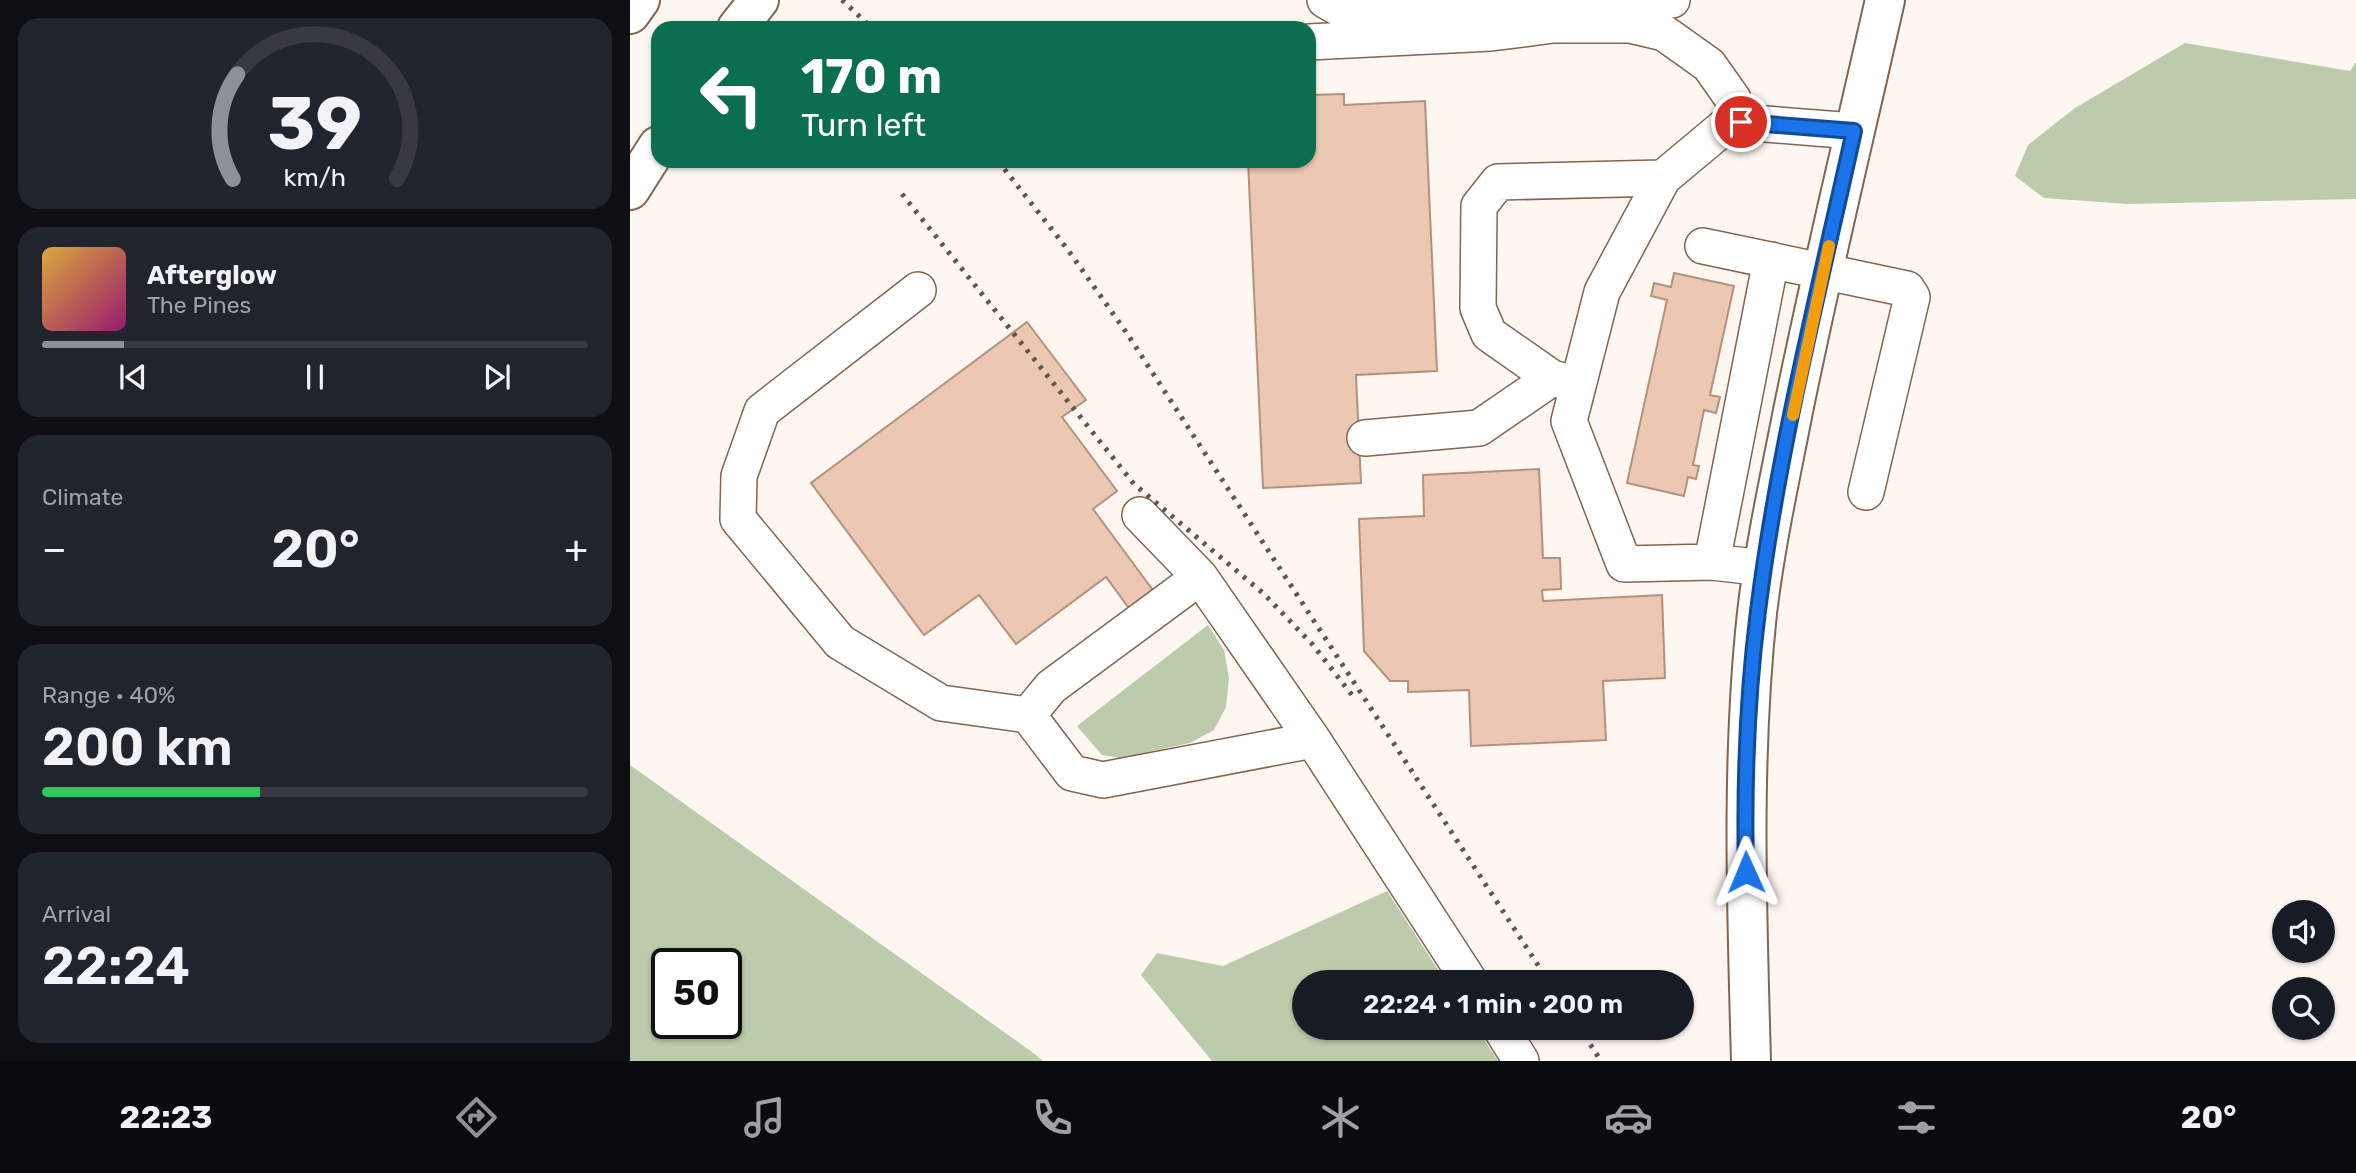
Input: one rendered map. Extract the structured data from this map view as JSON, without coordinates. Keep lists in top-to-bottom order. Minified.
{"page":{"turn":["170 m","Turn left"],"song":["Afterglow","The Pines"],"tile":["Climate",["Range · 40%","200 km"],["Arrival","22:24"]],"heat":["−","20°","+"],"limit":"50","trip":"22:24 · 1 min · 200 m","tabs":["22:23","20°"],"gauge":["39","km/h"]}}
